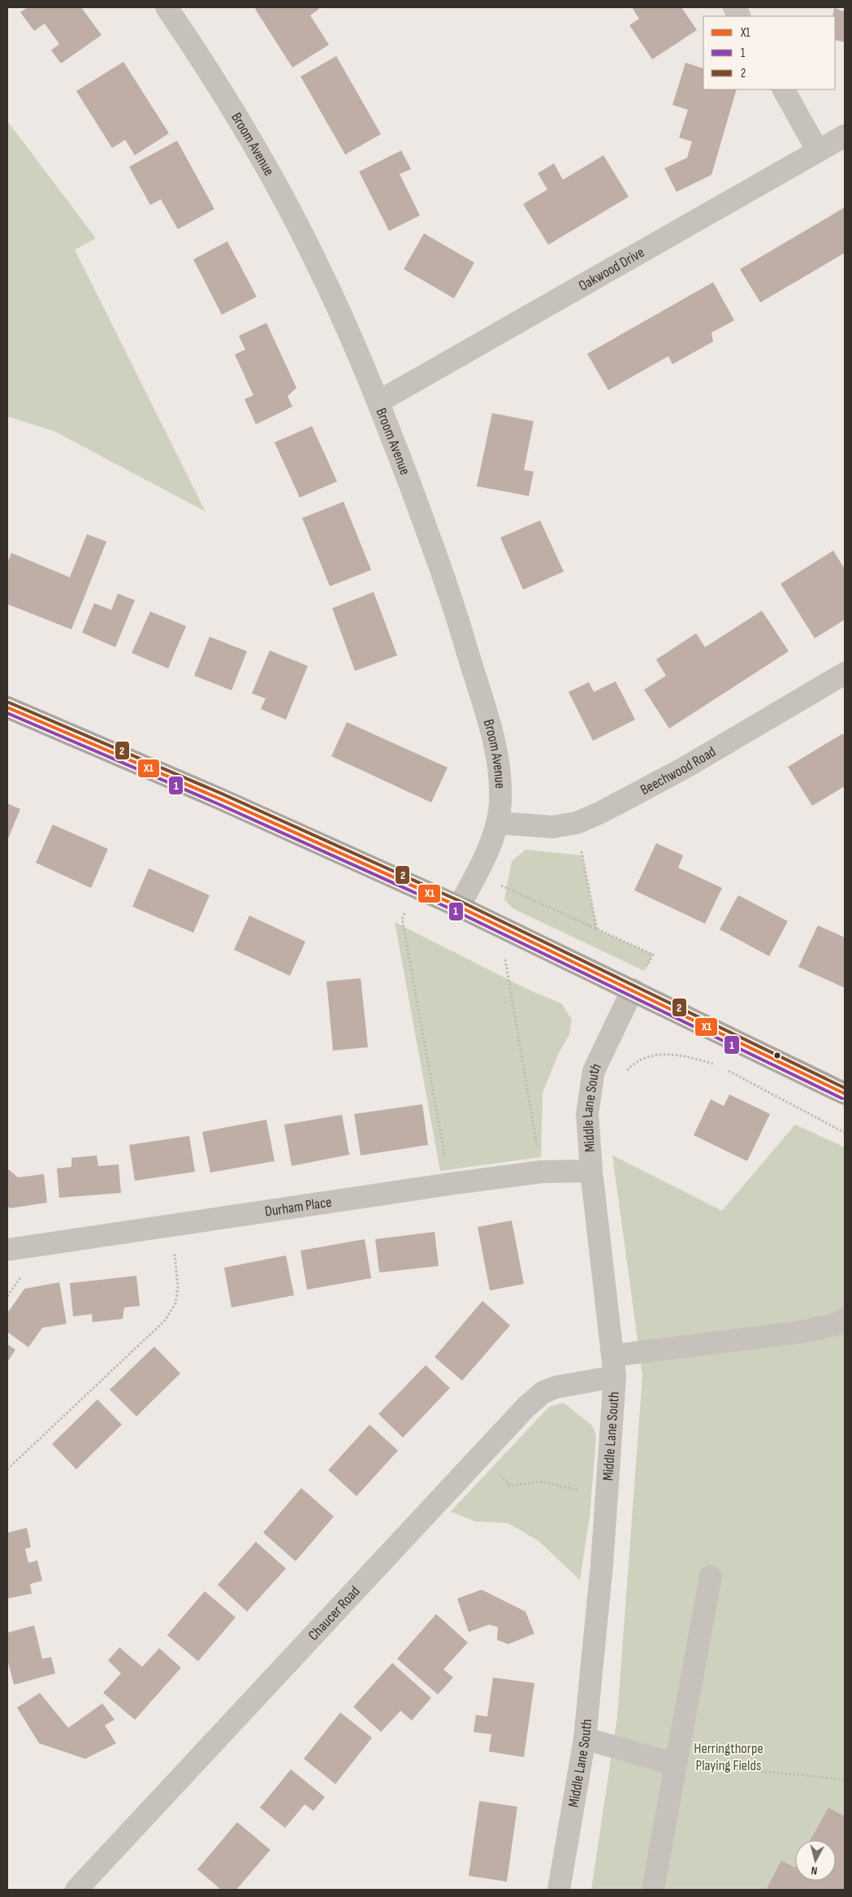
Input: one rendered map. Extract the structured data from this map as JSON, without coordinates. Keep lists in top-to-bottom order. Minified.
{"streets":{"street":["Broom Avenue","Oakwood Drive","Beechwood Road","Middle Lane South","Durham Place","Chaucer Road"]},"crossings":[["Broom Avenue","Oakwood Drive"],["Broom Avenue","Beechwood Road"],["Middle Lane South","Durham Place"],["Middle Lane South","Chaucer Road"]],"parks":["Herringthorpe Playing Fields"],"lines":["transit line 2","transit line X1","transit line 1"],"legend":["X1","1","2"],"north":"bottom"}
